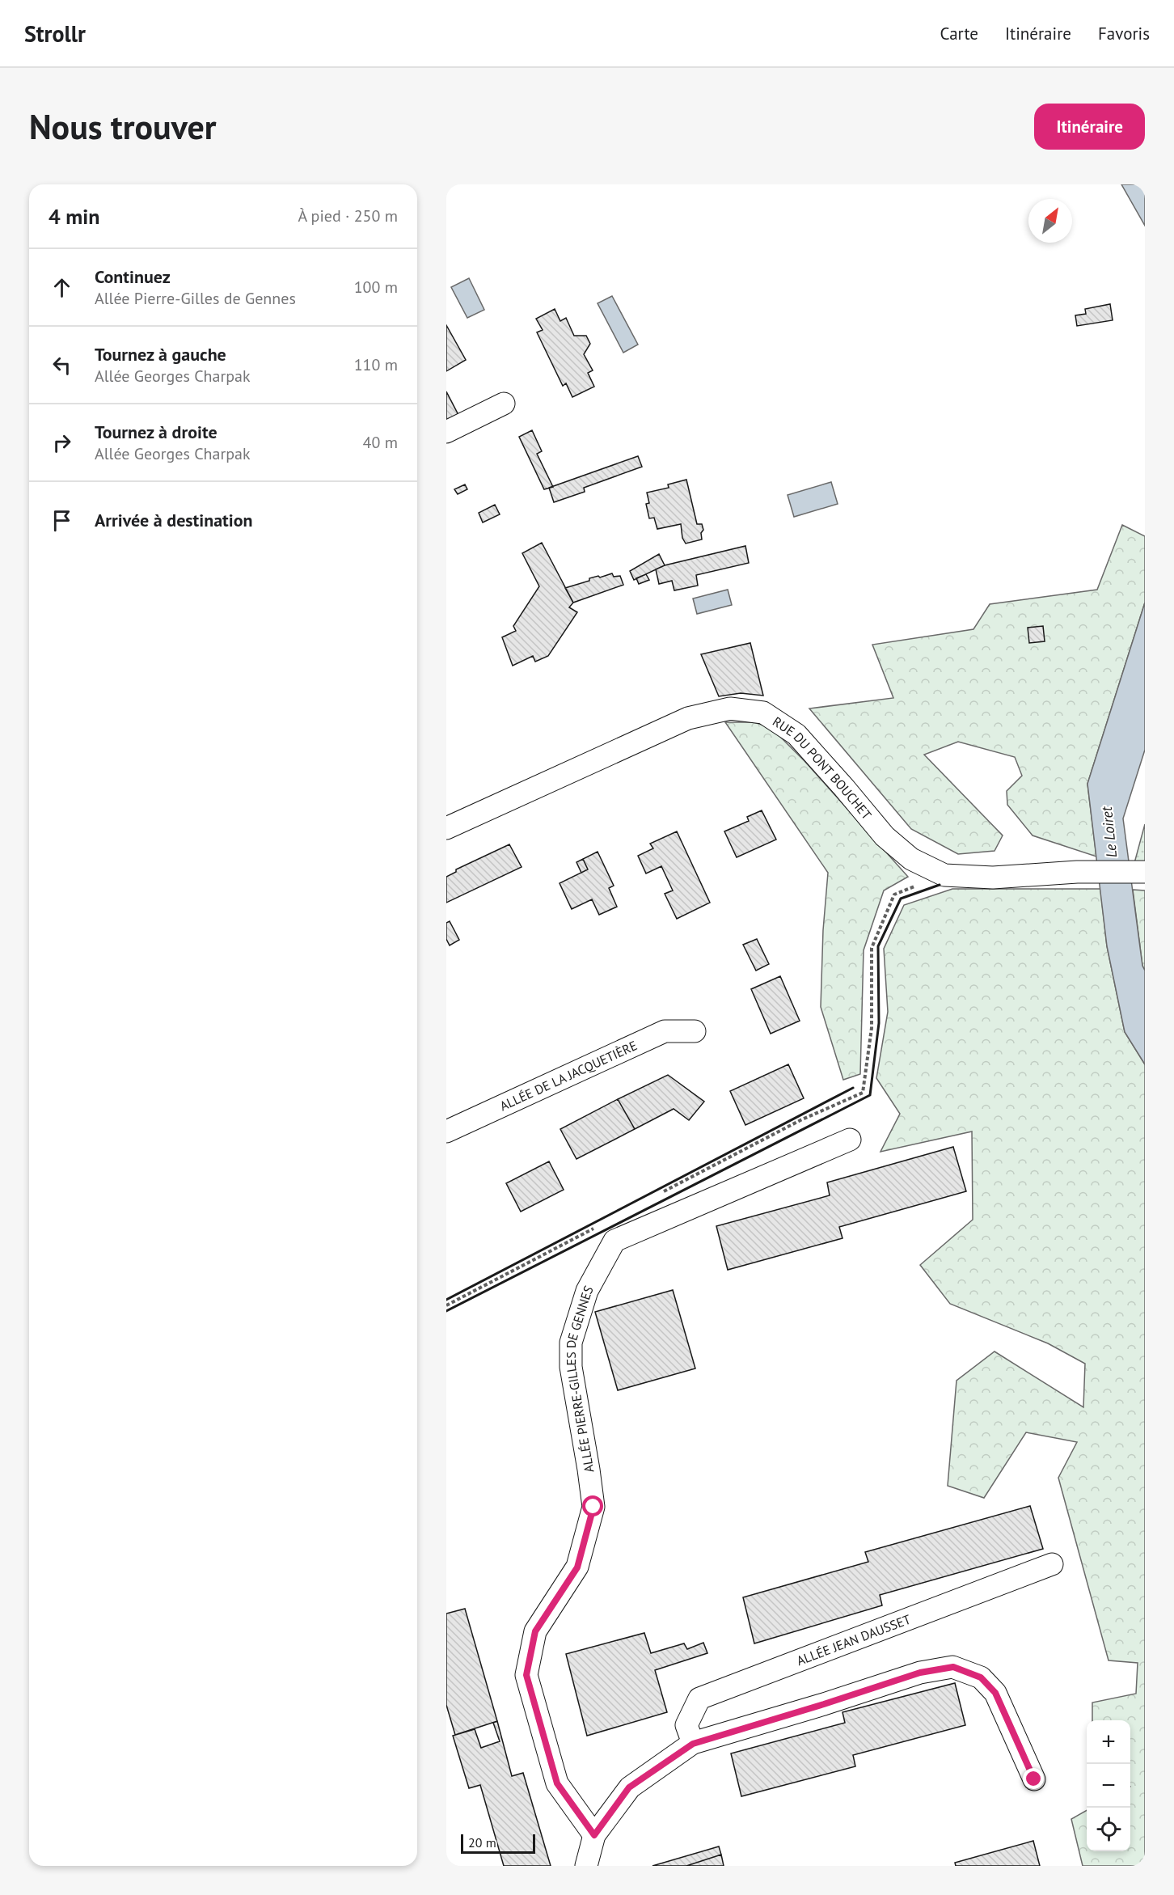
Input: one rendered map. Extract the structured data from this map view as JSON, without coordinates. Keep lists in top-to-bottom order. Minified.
{"streets":{"street":["RUE DU PONT BOUCHET","ALLÉE DE LA JACQUETIÈRE","ALLÉE PIERRE-GILLES DE GENNES","ALLÉE JEAN DAUSSET"]},"water":["Le Loiret"],"scale_bar":"20 m","north":"top right","page":{"header":"Strollr","nav":["Carte","Itinéraire","Favoris"],"buttons":"Itinéraire","title":"Nous trouver","heading":["4 min","À pied · 250 m"],"list":[["Continuez","Allée Pierre-Gilles de Gennes","100 m"],["Tournez à gauche","Allée Georges Charpak","110 m"],["Tournez à droite","Allée Georges Charpak","40 m"],"Arrivée à destination"],"map_buttons":["+","−"],"scale":"20 m"}}
